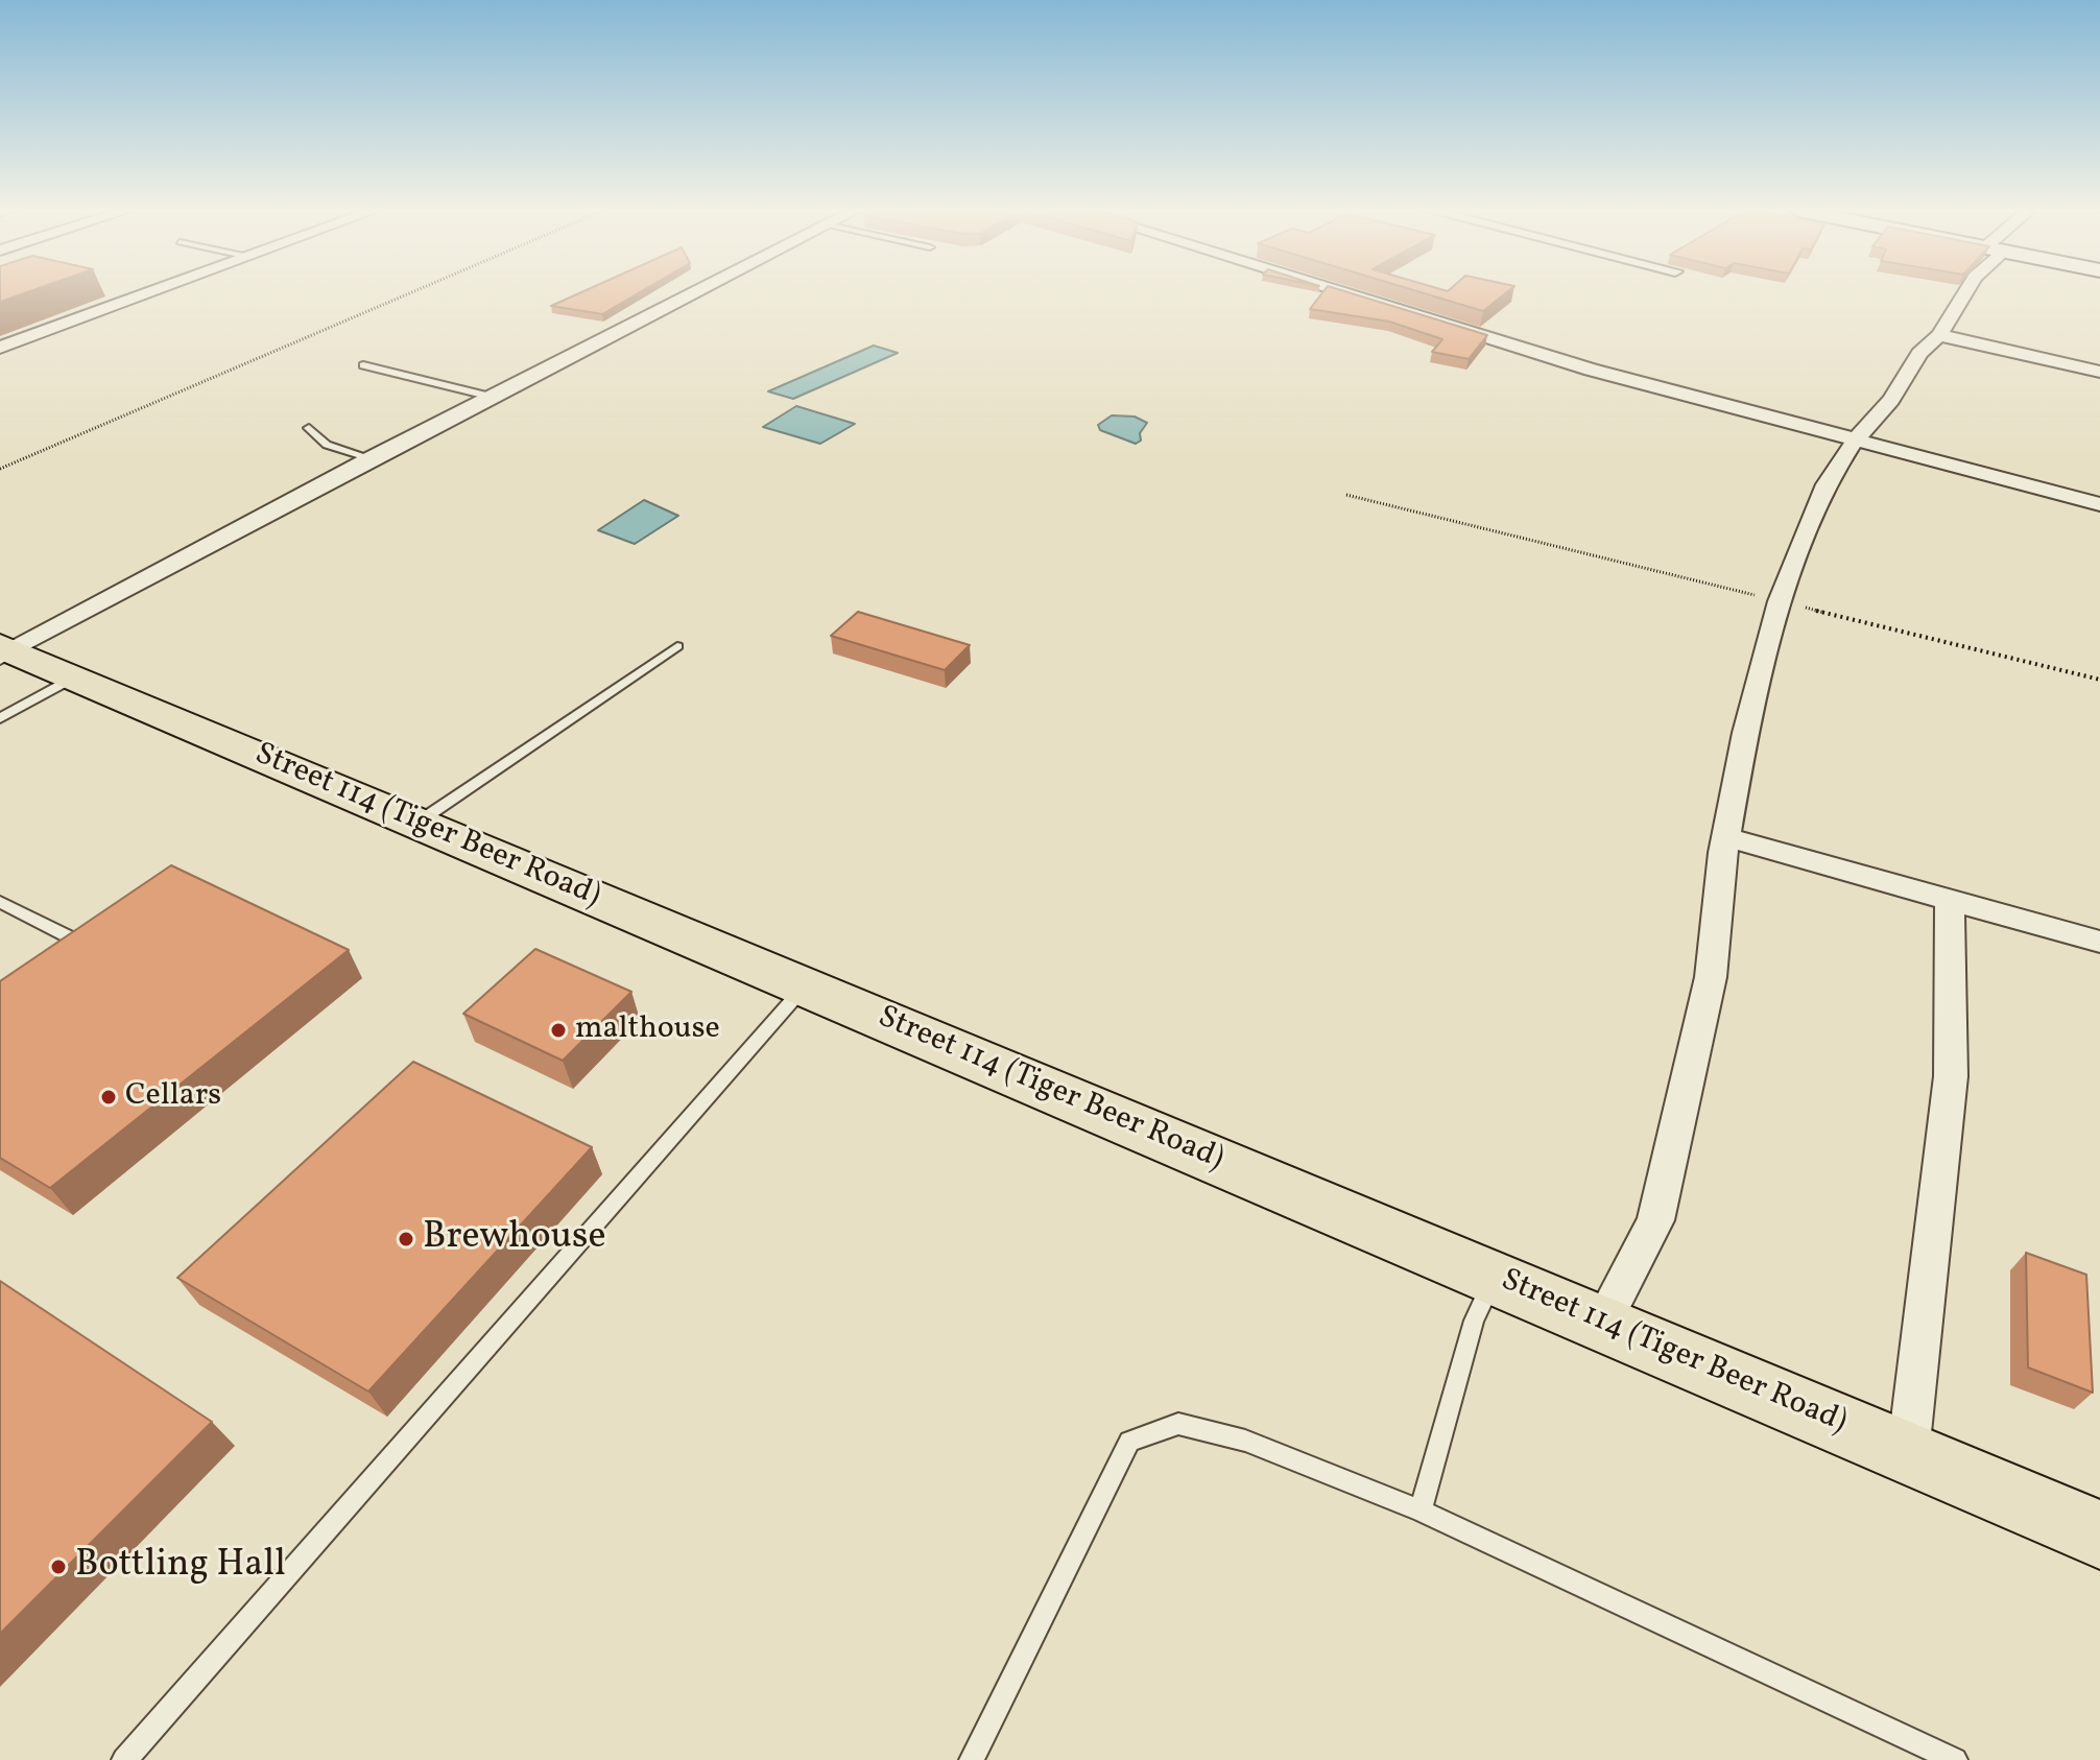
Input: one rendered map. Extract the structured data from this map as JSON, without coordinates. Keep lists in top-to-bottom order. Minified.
{"streets":{"main road":["Street 114 (Tiger Beer Road)"]},"places":["malthouse","Cellars","Brewhouse","Bottling Hall"]}
